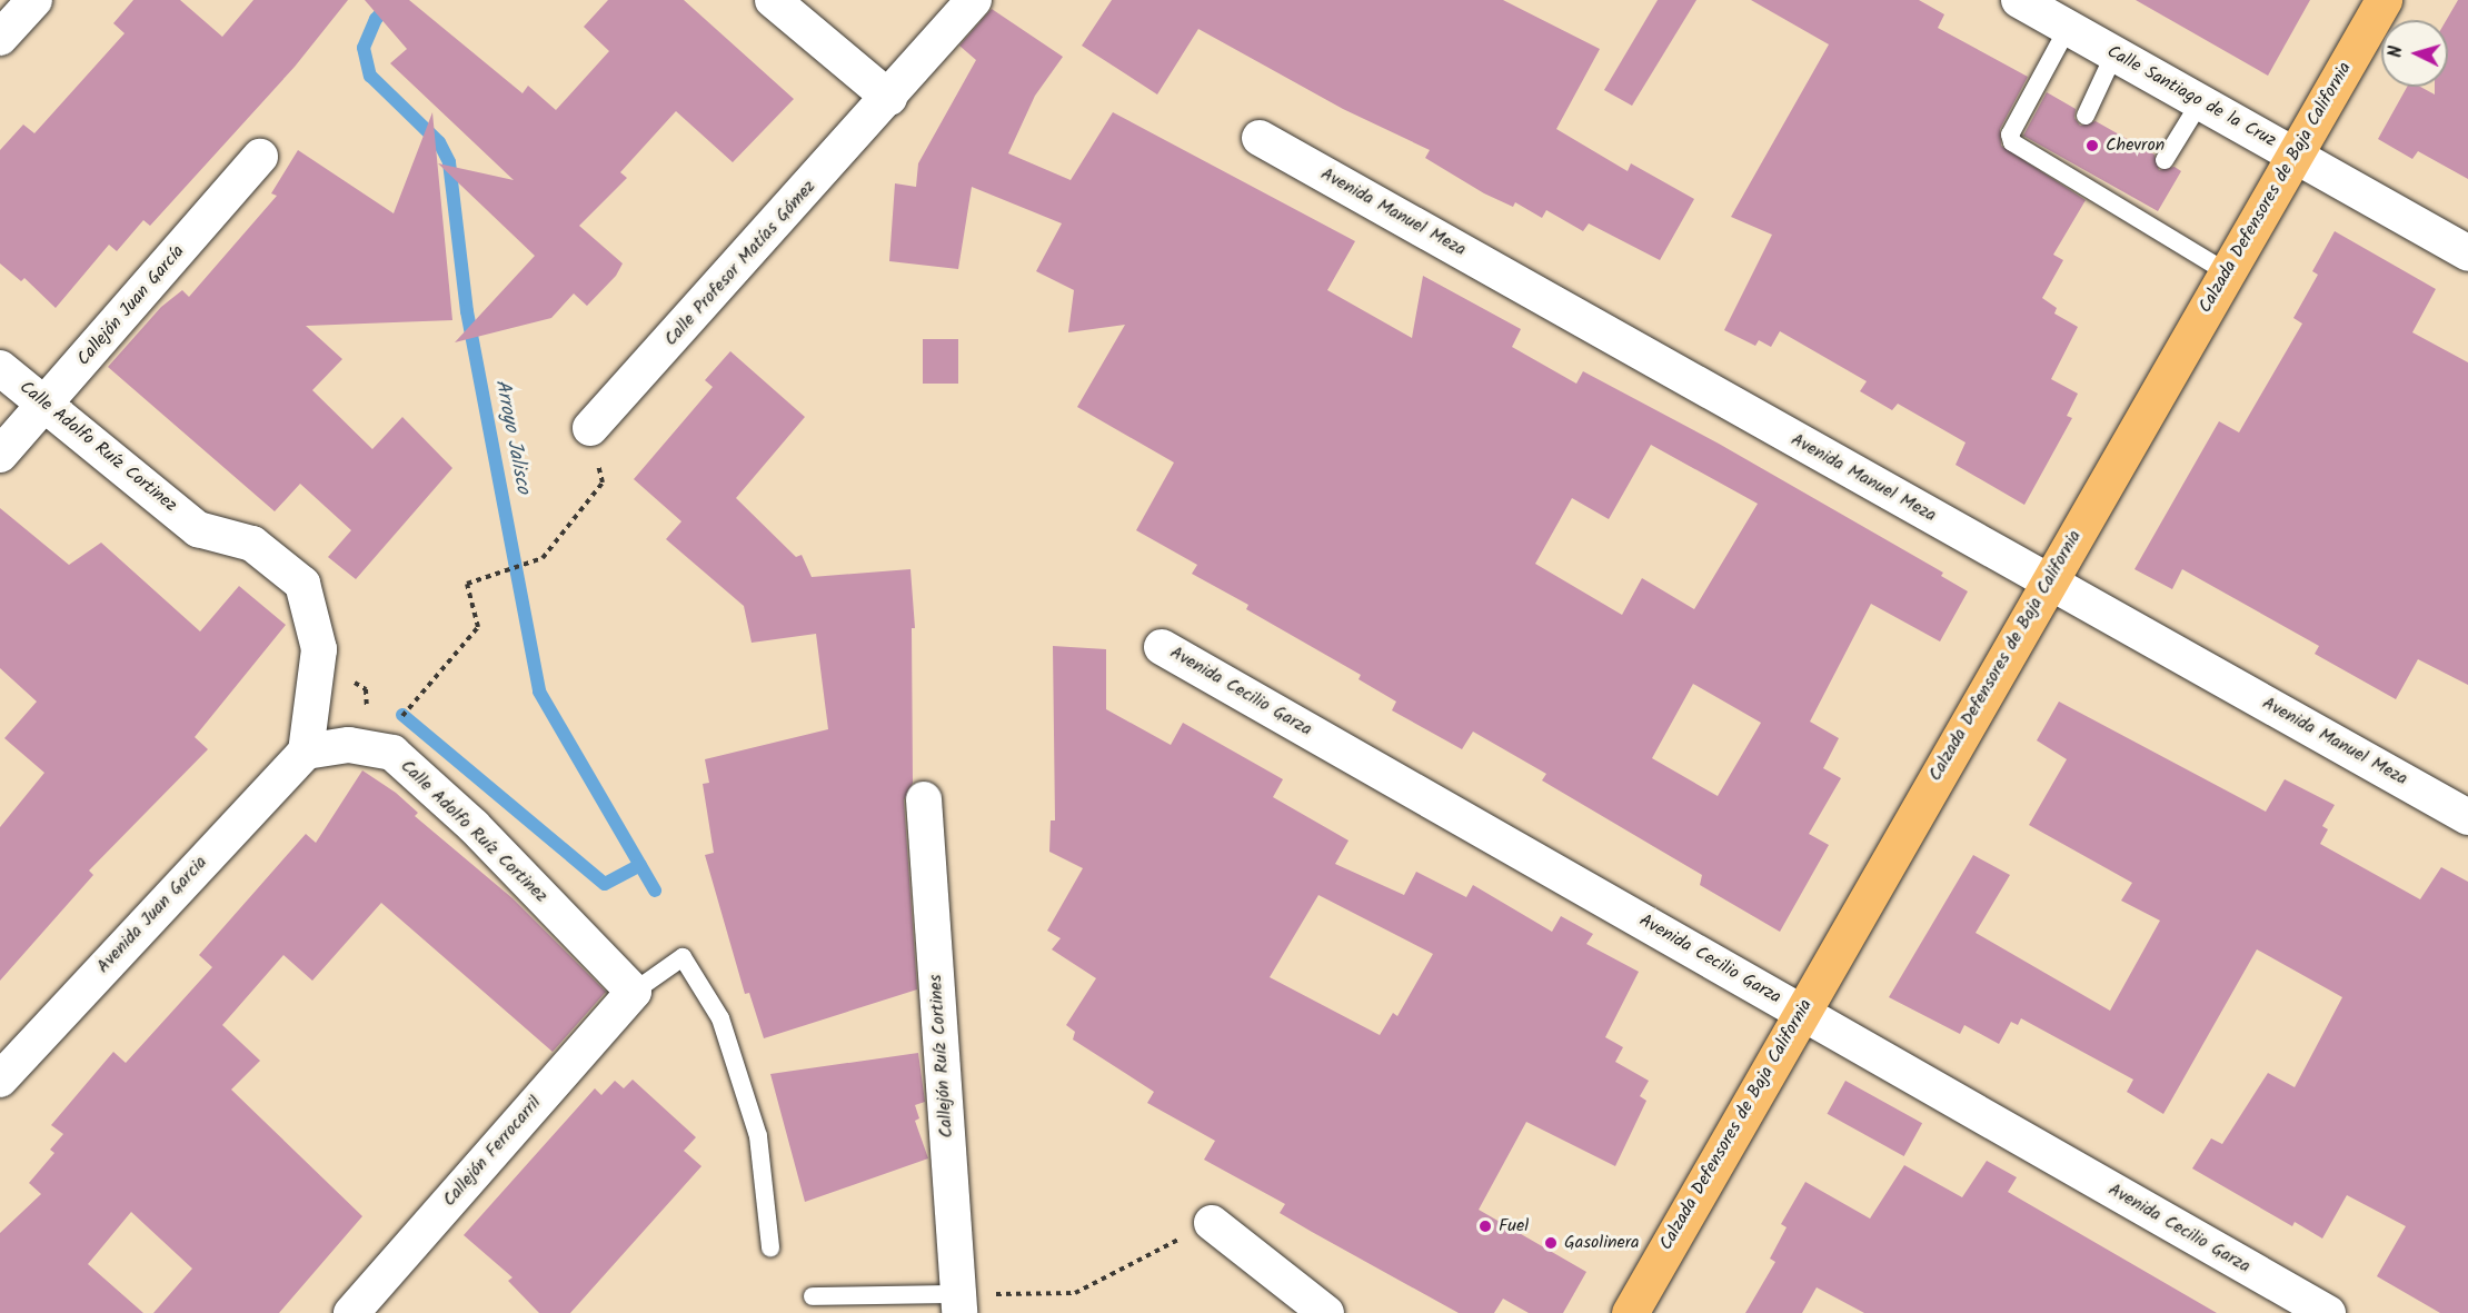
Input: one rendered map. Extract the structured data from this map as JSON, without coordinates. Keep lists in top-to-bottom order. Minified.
{"streets":{"main road":["Calzada Defensores de Baja California"],"street":["Calle Santiago de la Cruz","Avenida Manuel Meza","Calle Profesor Matías Gómez","Callejón Juan García","Calle Adolfo Ruíz Cortinez","Avenida Cecilio Garza","Avenida Juan Garcia","Callejón Ruíz Cortines","Callejón Ferrocarril"]},"crossings":[["Calle Santiago de la Cruz","Calzada Defensores de Baja California"],["Calzada Defensores de Baja California","Avenida Manuel Meza"],["Calzada Defensores de Baja California","Avenida Cecilio Garza"],["Callejón Juan García","Calle Adolfo Ruíz Cortinez"],["Calle Adolfo Ruíz Cortinez","Avenida Juan Garcia"],["Calle Adolfo Ruíz Cortinez","Callejón Ferrocarril"]],"water":["Arroyo Jalisco"],"places":["Chevron","Fuel","Gasolinera"],"north":"left"}
